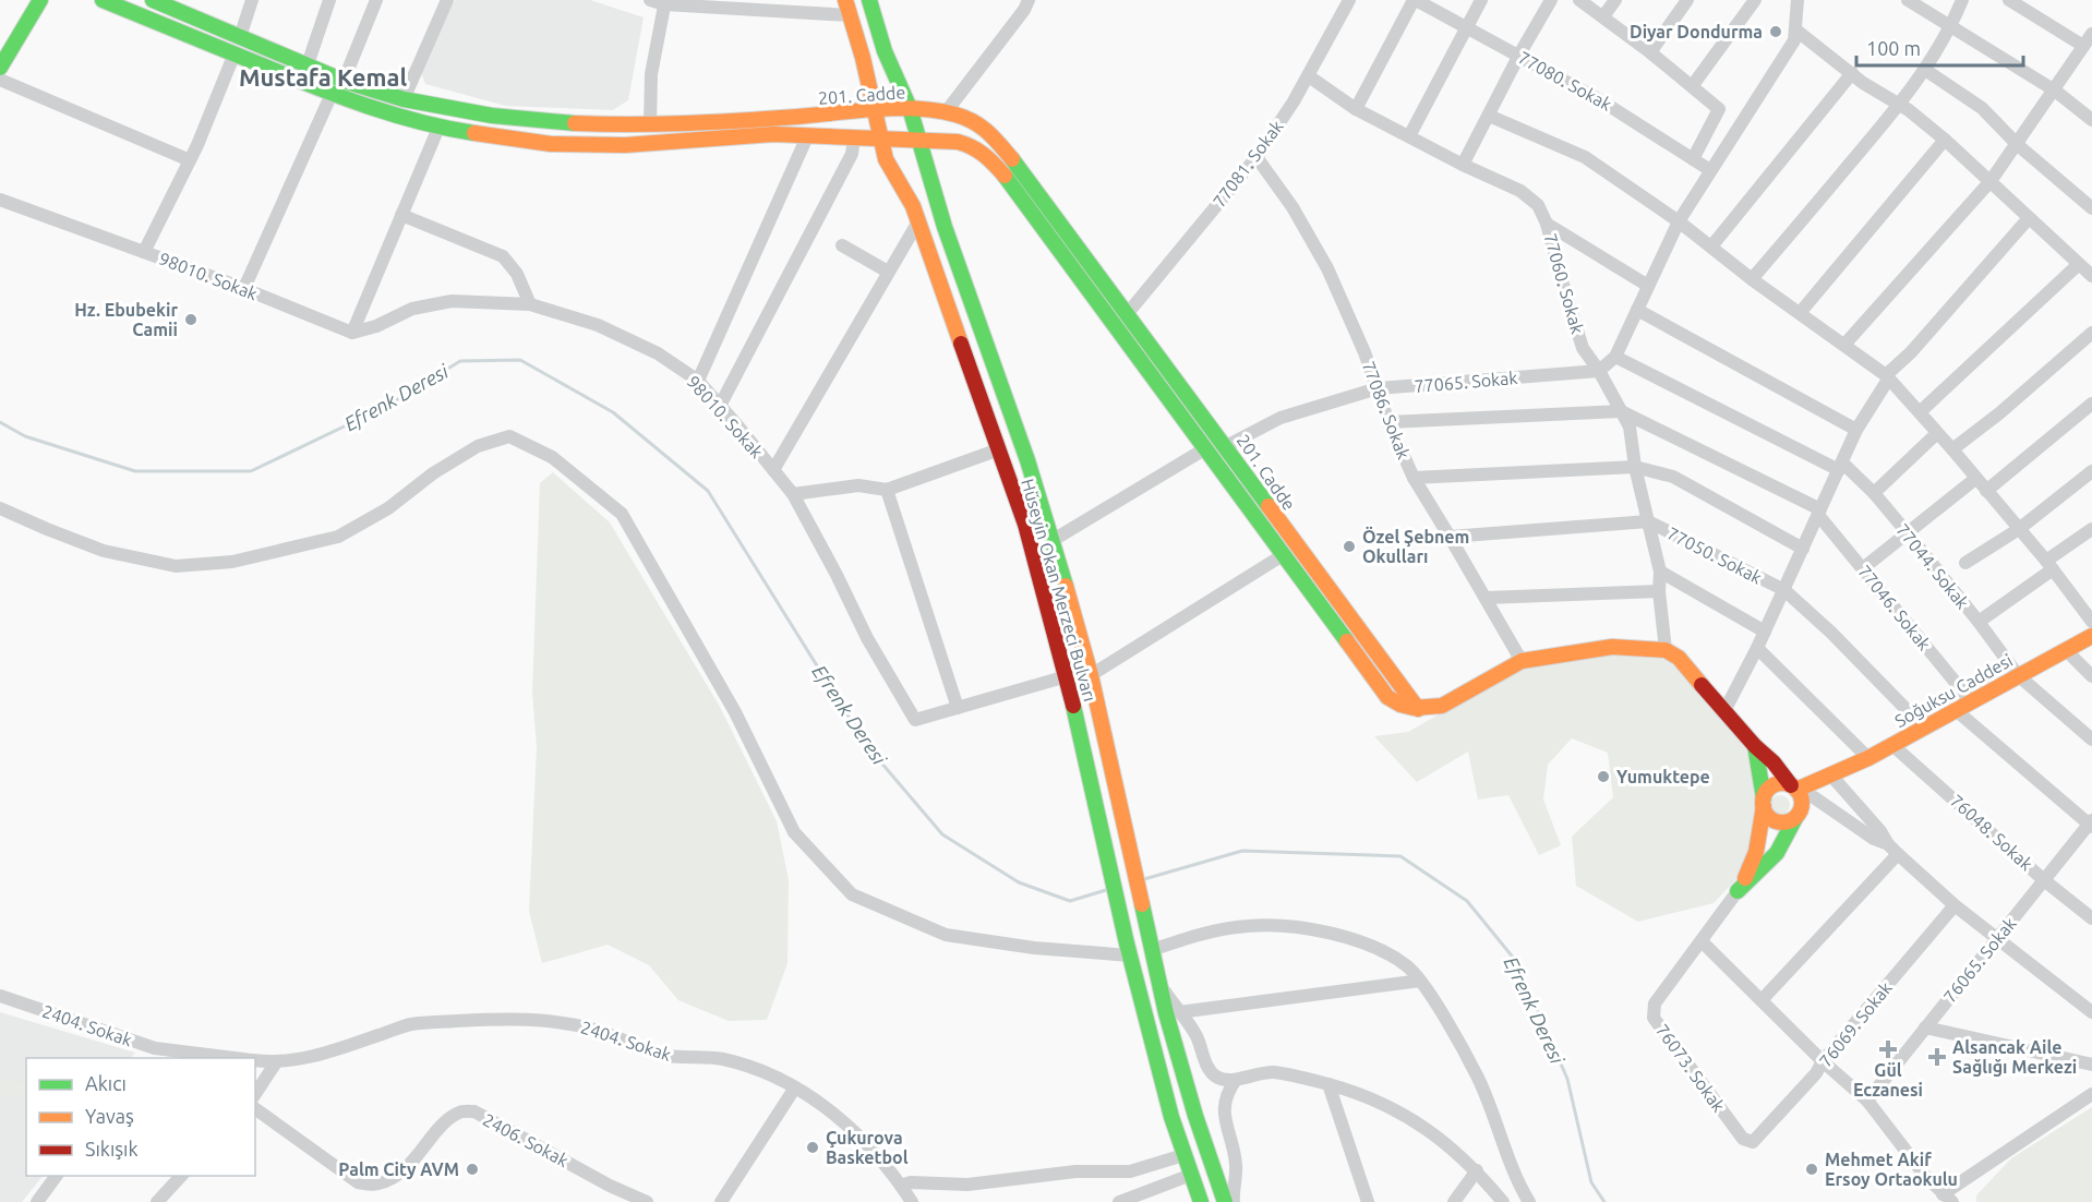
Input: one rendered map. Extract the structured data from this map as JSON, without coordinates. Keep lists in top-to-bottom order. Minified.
{"streets":{"main road":["201. Cadde","Hüseyin Okan Merzeci Bulvarı","Soğuksu Caddesi"],"street":["77080. Sokak","77081. Sokak","98010. Sokak","77060. Sokak","77065. Sokak","77086. Sokak","77050. Sokak","77044. Sokak","77046. Sokak","76048. Sokak","76065. Sokak","76069. Sokak","2404. Sokak","76073. Sokak","2406. Sokak"]},"crossings":[["201. Cadde","77081. Sokak"],["201. Cadde","77065. Sokak"],["201. Cadde","Hüseyin Okan Merzeci Bulvarı"],["77081. Sokak","77060. Sokak"],["77081. Sokak","77086. Sokak"],["77060. Sokak","77065. Sokak"],["77060. Sokak","77050. Sokak"],["77065. Sokak","77086. Sokak"],["77086. Sokak","77050. Sokak"],["77050. Sokak","Soğuksu Caddesi"],["77044. Sokak","Soğuksu Caddesi"],["77046. Sokak","Soğuksu Caddesi"],["Soğuksu Caddesi","76048. Sokak"],["76048. Sokak","76065. Sokak"],["76069. Sokak","76073. Sokak"]],"districts":["Mustafa Kemal"],"water":["Efrenk Deresi"],"places":{"other":["Diyar Dondurma","Hz. Ebubekir Camii","Özel Şebnem Okulları","Yumuktepe","Çukurova Basketbol","Palm City AVM","Mehmet Akif Ersoy Ortaokulu"],"health":["Gül Eczanesi","Alsancak Aile Sağlığı Merkezi"]},"legend":["Akıcı","Yavaş","Sıkışık"],"scale_bar":"100 m"}
